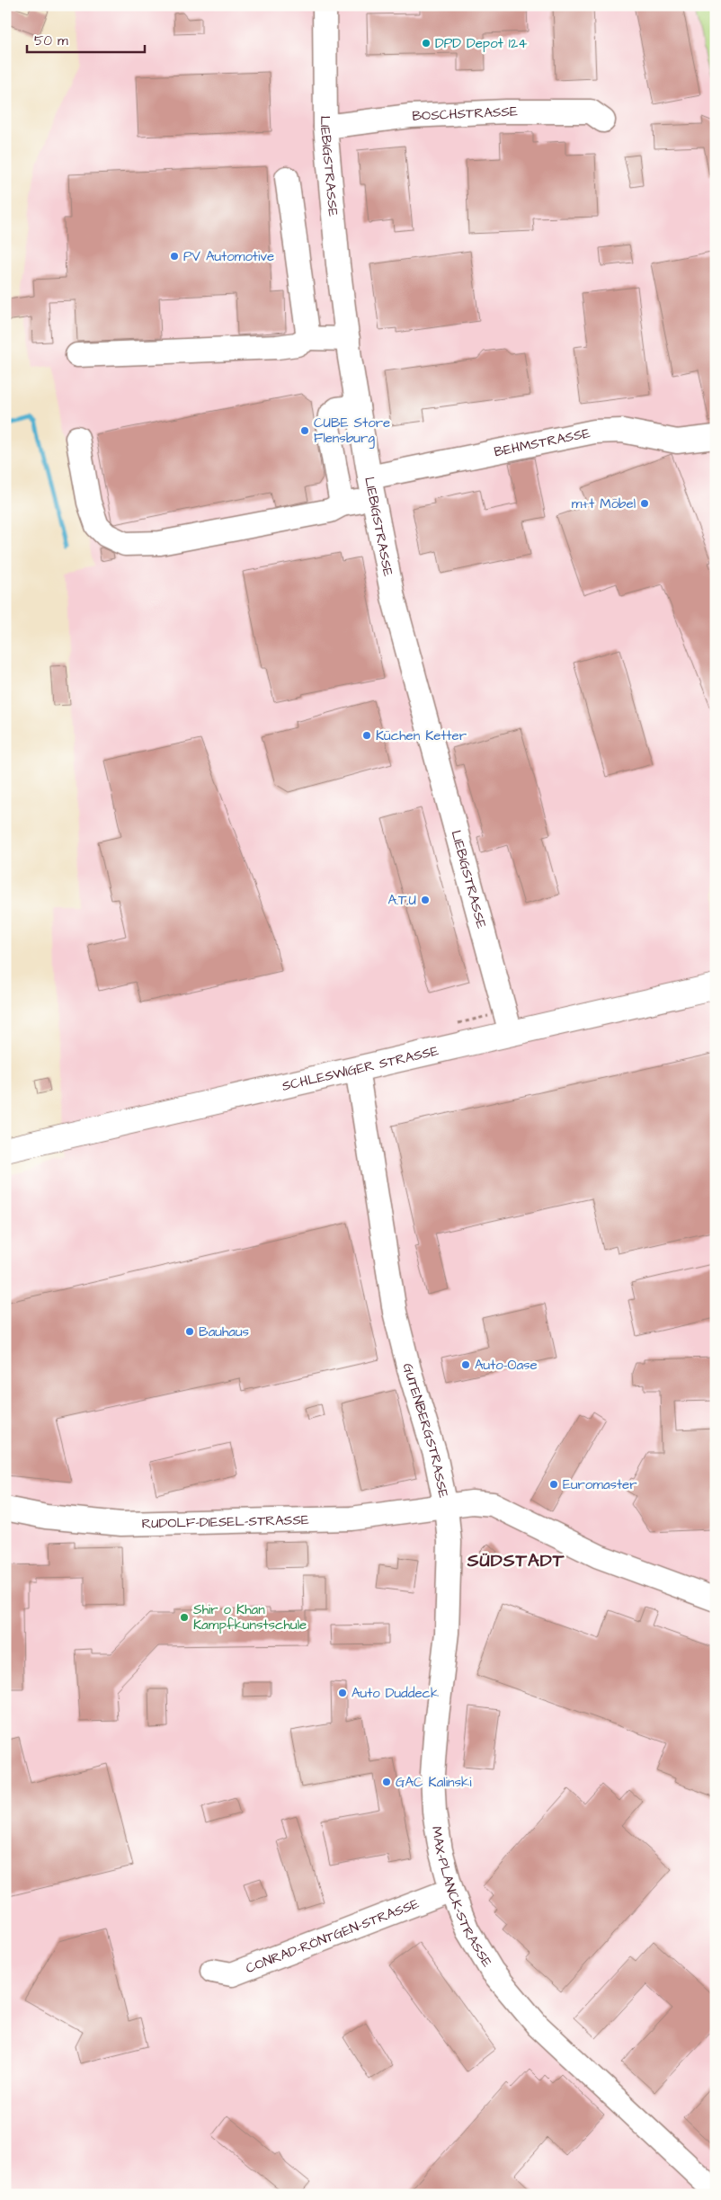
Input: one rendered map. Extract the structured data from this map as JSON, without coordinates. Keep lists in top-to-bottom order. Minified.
{"streets":{"main road":["SCHLESWIGER STRASSE"],"street":["BOSCHSTRASSE","LIEBIGSTRASSE","BEHMSTRASSE","GUTENBERGSTRASSE","RUDOLF-DIESEL-STRASSE","MAX-PLANCK-STRASSE","CONRAD-RÖNTGEN-STRASSE"]},"crossings":[["BOSCHSTRASSE","LIEBIGSTRASSE"],["LIEBIGSTRASSE","BEHMSTRASSE"],["LIEBIGSTRASSE","SCHLESWIGER STRASSE"],["SCHLESWIGER STRASSE","GUTENBERGSTRASSE"],["GUTENBERGSTRASSE","RUDOLF-DIESEL-STRASSE"],["GUTENBERGSTRASSE","MAX-PLANCK-STRASSE"],["RUDOLF-DIESEL-STRASSE","MAX-PLANCK-STRASSE"],["MAX-PLANCK-STRASSE","CONRAD-RÖNTGEN-STRASSE"]],"districts":["SÜDSTADT"],"places":["DPD Depot 124","PV Automotive","CUBE Store Flensburg","m+t Möbel","Küchen Ketter","A.T.U","Bauhaus","Auto-Oase","Euromaster","Shir o Khan Kampfkunstschule","Auto Duddeck","GAC Kalinski"],"scale_bar":"50 m"}
